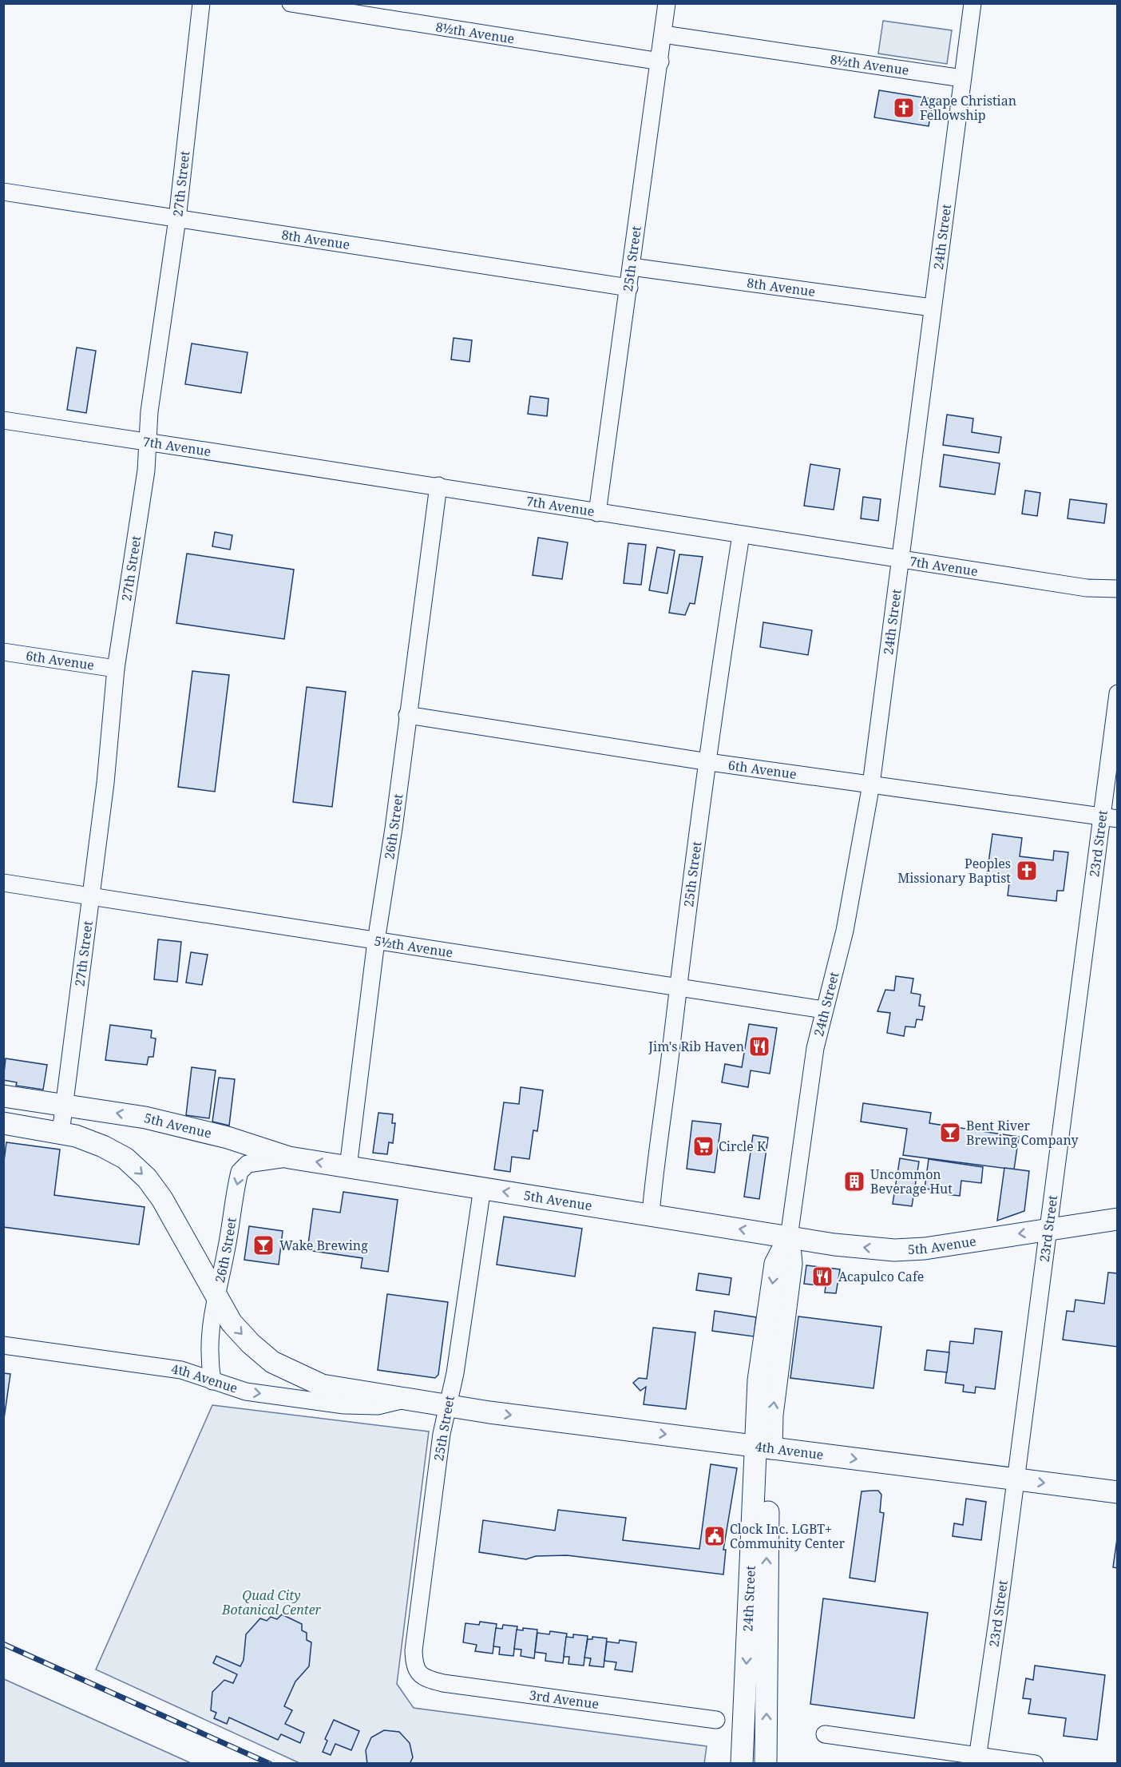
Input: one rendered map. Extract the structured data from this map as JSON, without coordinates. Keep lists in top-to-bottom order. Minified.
{"streets":{"main road":["24th Street","5th Avenue","4th Avenue"],"street":["8½th Avenue","27th Street","8th Avenue","25th Street","7th Avenue","6th Avenue","26th Street","23rd Street","5½th Avenue","3rd Avenue"]},"crossings":[["8½th Avenue","24th Street"],["8½th Avenue","25th Street"],["27th Street","8th Avenue"],["27th Street","7th Avenue"],["27th Street","6th Avenue"],["27th Street","5½th Avenue"],["27th Street","5th Avenue"],["24th Street","8th Avenue"],["24th Street","7th Avenue"],["24th Street","6th Avenue"],["24th Street","5½th Avenue"],["24th Street","5th Avenue"],["24th Street","4th Avenue"],["8th Avenue","25th Street"],["25th Street","7th Avenue"],["25th Street","6th Avenue"],["25th Street","5½th Avenue"],["25th Street","5th Avenue"],["25th Street","4th Avenue"],["25th Street","3rd Avenue"],["7th Avenue","26th Street"],["6th Avenue","26th Street"],["6th Avenue","23rd Street"],["26th Street","5½th Avenue"],["26th Street","5th Avenue"],["26th Street","4th Avenue"],["23rd Street","5th Avenue"],["23rd Street","4th Avenue"]],"one_way":["5th Avenue","4th Avenue"],"parks":["Quad City Botanical Center"],"places":{"church":["Agape Christian Fellowship","Peoples Missionary Baptist"],"restaurant":["Jim's Rib Haven","Acapulco Cafe"],"bar":["Bent River Brewing Company","Wake Brewing"],"supermarket":["Circle K"],"building":["Uncommon Beverage Hut"],"public building":["Clock Inc. LGBT+ Community Center"]}}
